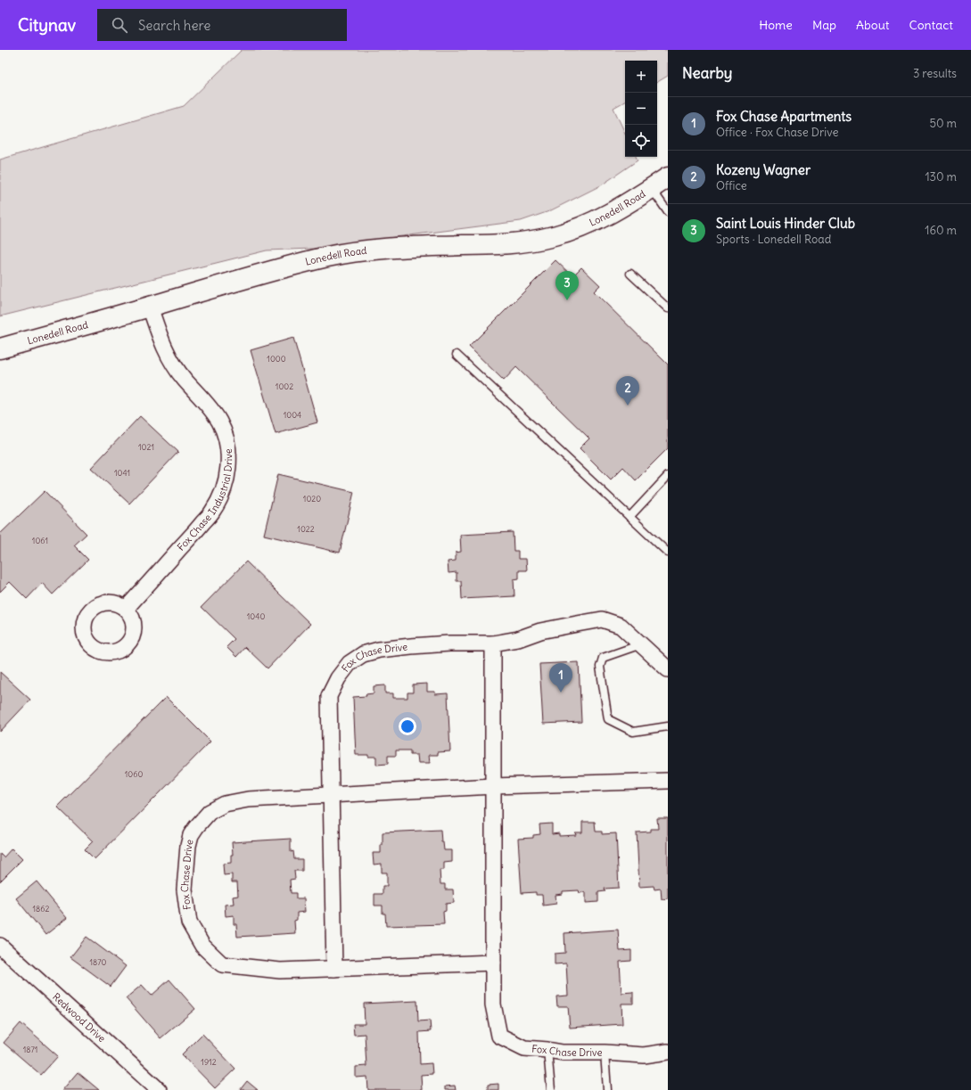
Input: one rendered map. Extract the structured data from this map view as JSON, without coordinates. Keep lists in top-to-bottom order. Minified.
{"streets":{"street":["Lonedell Road","Fox Chase Industrial Drive","Fox Chase Drive","Redwood Drive"]},"crossings":[["Lonedell Road","Fox Chase Industrial Drive"]],"house_numbers":["1000","1002","1004","1021","1041","1020","1022","1061","1040","1060","1862","1870","1871","1912"],"page":{"header":"Citynav","search":"Search here","nav":["Home","Map","About","Contact"],"heading":["Nearby","3 results"],"map_buttons":["+","−"],"list":[{"mark":"1","name":"Fox Chase Apartments","note":"Office · Fox Chase Drive","value":"50 m"},{"mark":"2","name":"Kozeny Wagner","note":"Office","value":"130 m"},{"mark":"3","name":"Saint Louis Hinder Club","note":"Sports · Lonedell Road","value":"160 m"}],"pins":["3","2","1"]}}
